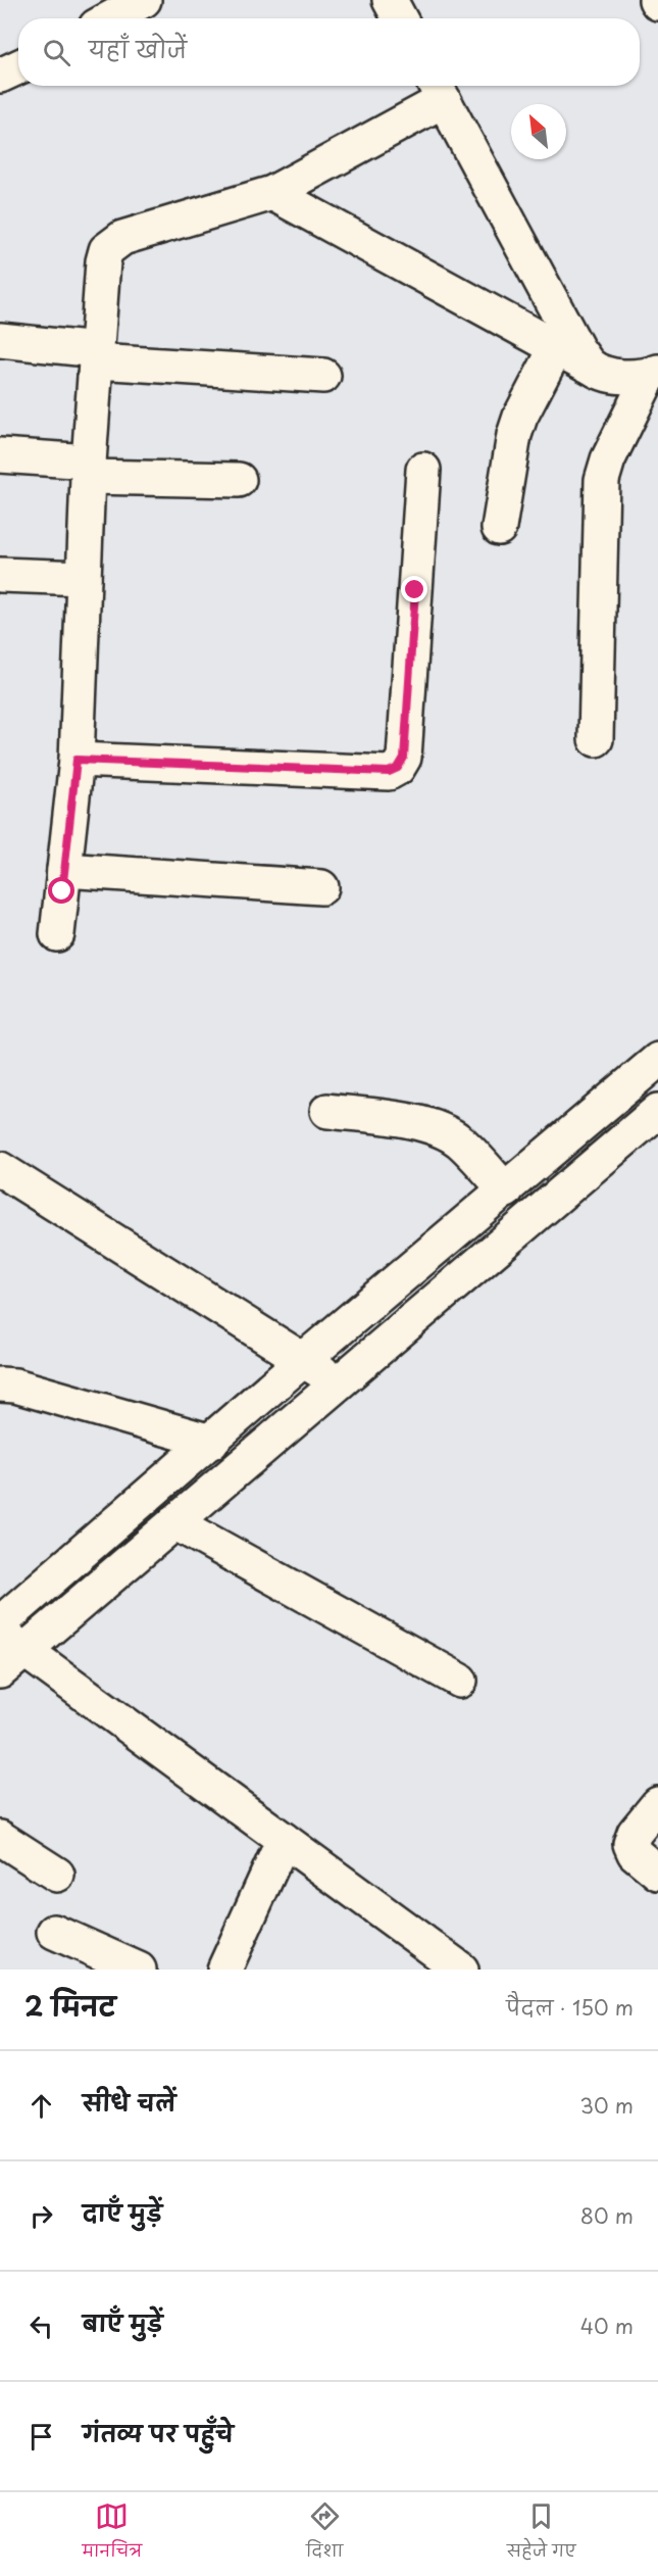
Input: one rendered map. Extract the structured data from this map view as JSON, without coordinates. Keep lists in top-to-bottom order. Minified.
{"north":"top left","page":{"search":"यहाँ खोजें","heading":["2 मिनट","पैदल · 150 m"],"list":[["सीधे चलें","30 m"],["दाएँ मुड़ें","80 m"],["बाएँ मुड़ें","40 m"],"गंतव्य पर पहुँचे"],"nav":["मानचित्र","दिशा","सहेजे गए"]}}
